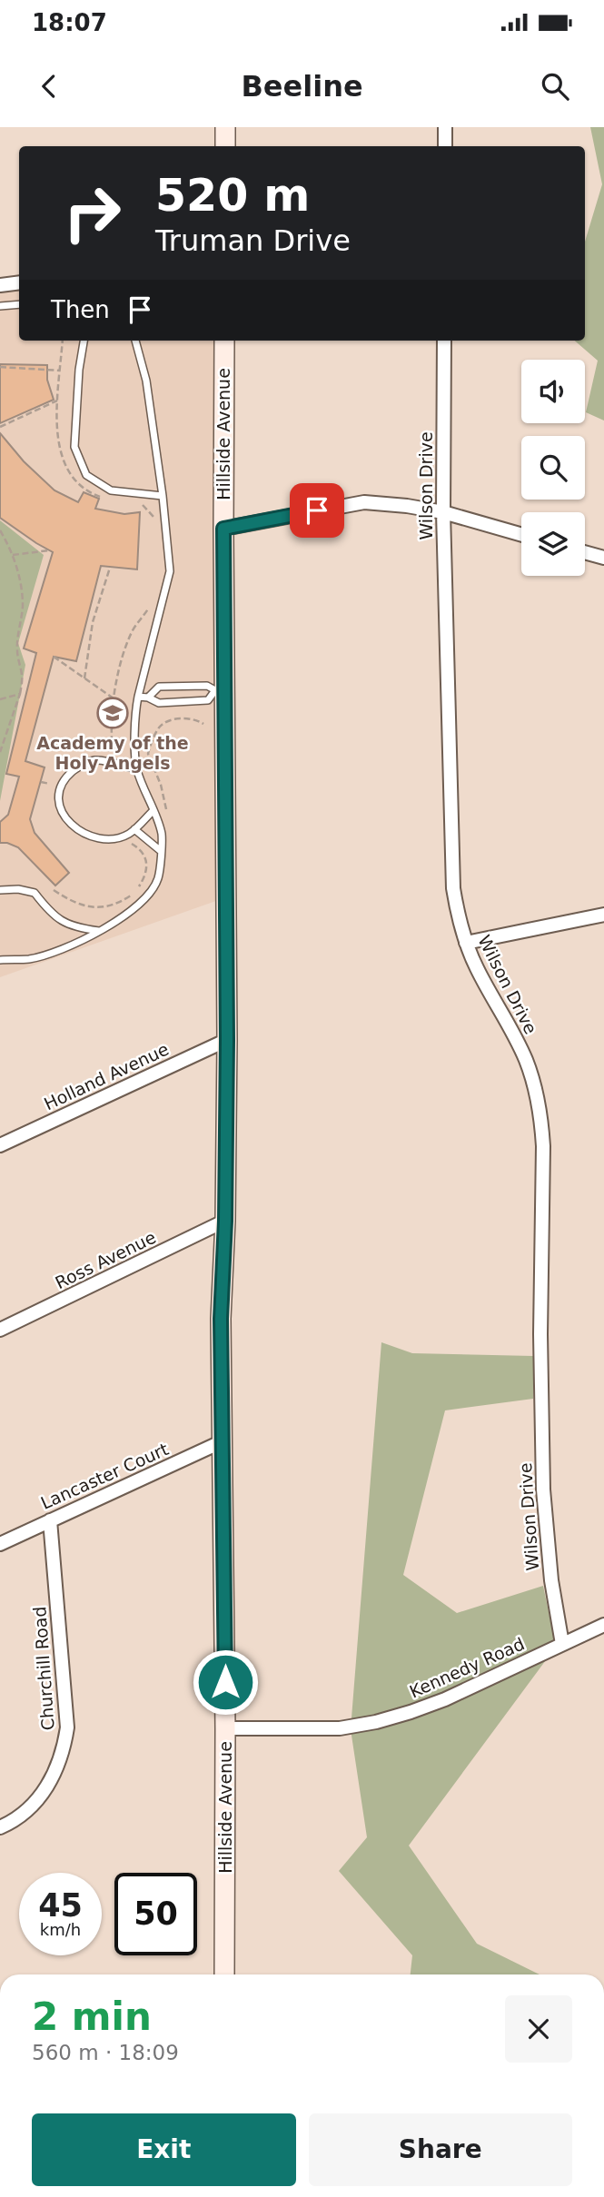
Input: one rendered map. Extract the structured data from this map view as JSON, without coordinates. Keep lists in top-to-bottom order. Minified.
{"streets":{"main road":["Hillside Avenue"],"street":["Wilson Drive","Holland Avenue","Ross Avenue","Lancaster Court","Kennedy Road","Churchill Road"]},"crossings":[["Hillside Avenue","Holland Avenue"],["Hillside Avenue","Ross Avenue"],["Hillside Avenue","Lancaster Court"],["Hillside Avenue","Kennedy Road"],["Wilson Drive","Kennedy Road"],["Lancaster Court","Churchill Road"]],"places":{"school or university":["Academy of the Holy Angels"]},"page":{"status":"18:07","header":"Beeline","turn":["520 m","Truman Drive"],"then":"Then","speed":"45 km/h","limit":"50","heading":["2 min","560 m · 18:09"],"buttons":["Exit","Share"]}}
